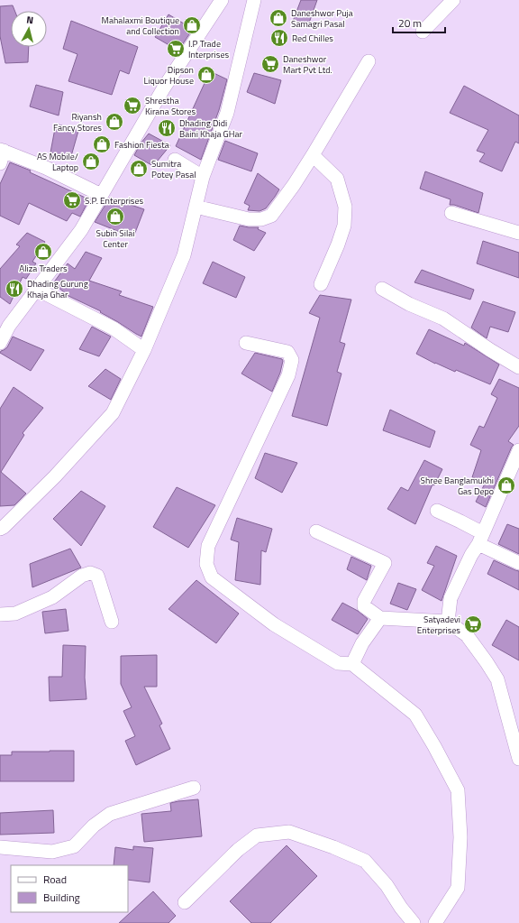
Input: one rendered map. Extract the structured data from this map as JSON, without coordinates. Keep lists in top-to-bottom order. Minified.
{"places":{"shop":["Daneshwor Puja Samagri Pasal","Mahalaxmi Boutique and Collection","Dipson Liquor House","Riyansh Fancy Stores","Fashion Fiesta","AS Mobile/ Laptop","Sumitra Potey Pasal","Subin Silai Center","Aliza Traders","Shree Banglamukhi Gas Depo"],"restaurant":["Red Chilles","Dhading Didi Baini Khaja GHar","Dhading Gurung Khaja Ghar"],"supermarket":["I.P Trade Interprises","Daneshwor Mart Pvt Ltd.","Shrestha Kirana Stores","S.P. Enterprises","Satyadevi Enterprises"]},"legend":["Road","Building"],"scale_bar":"20 m","north":"top"}
